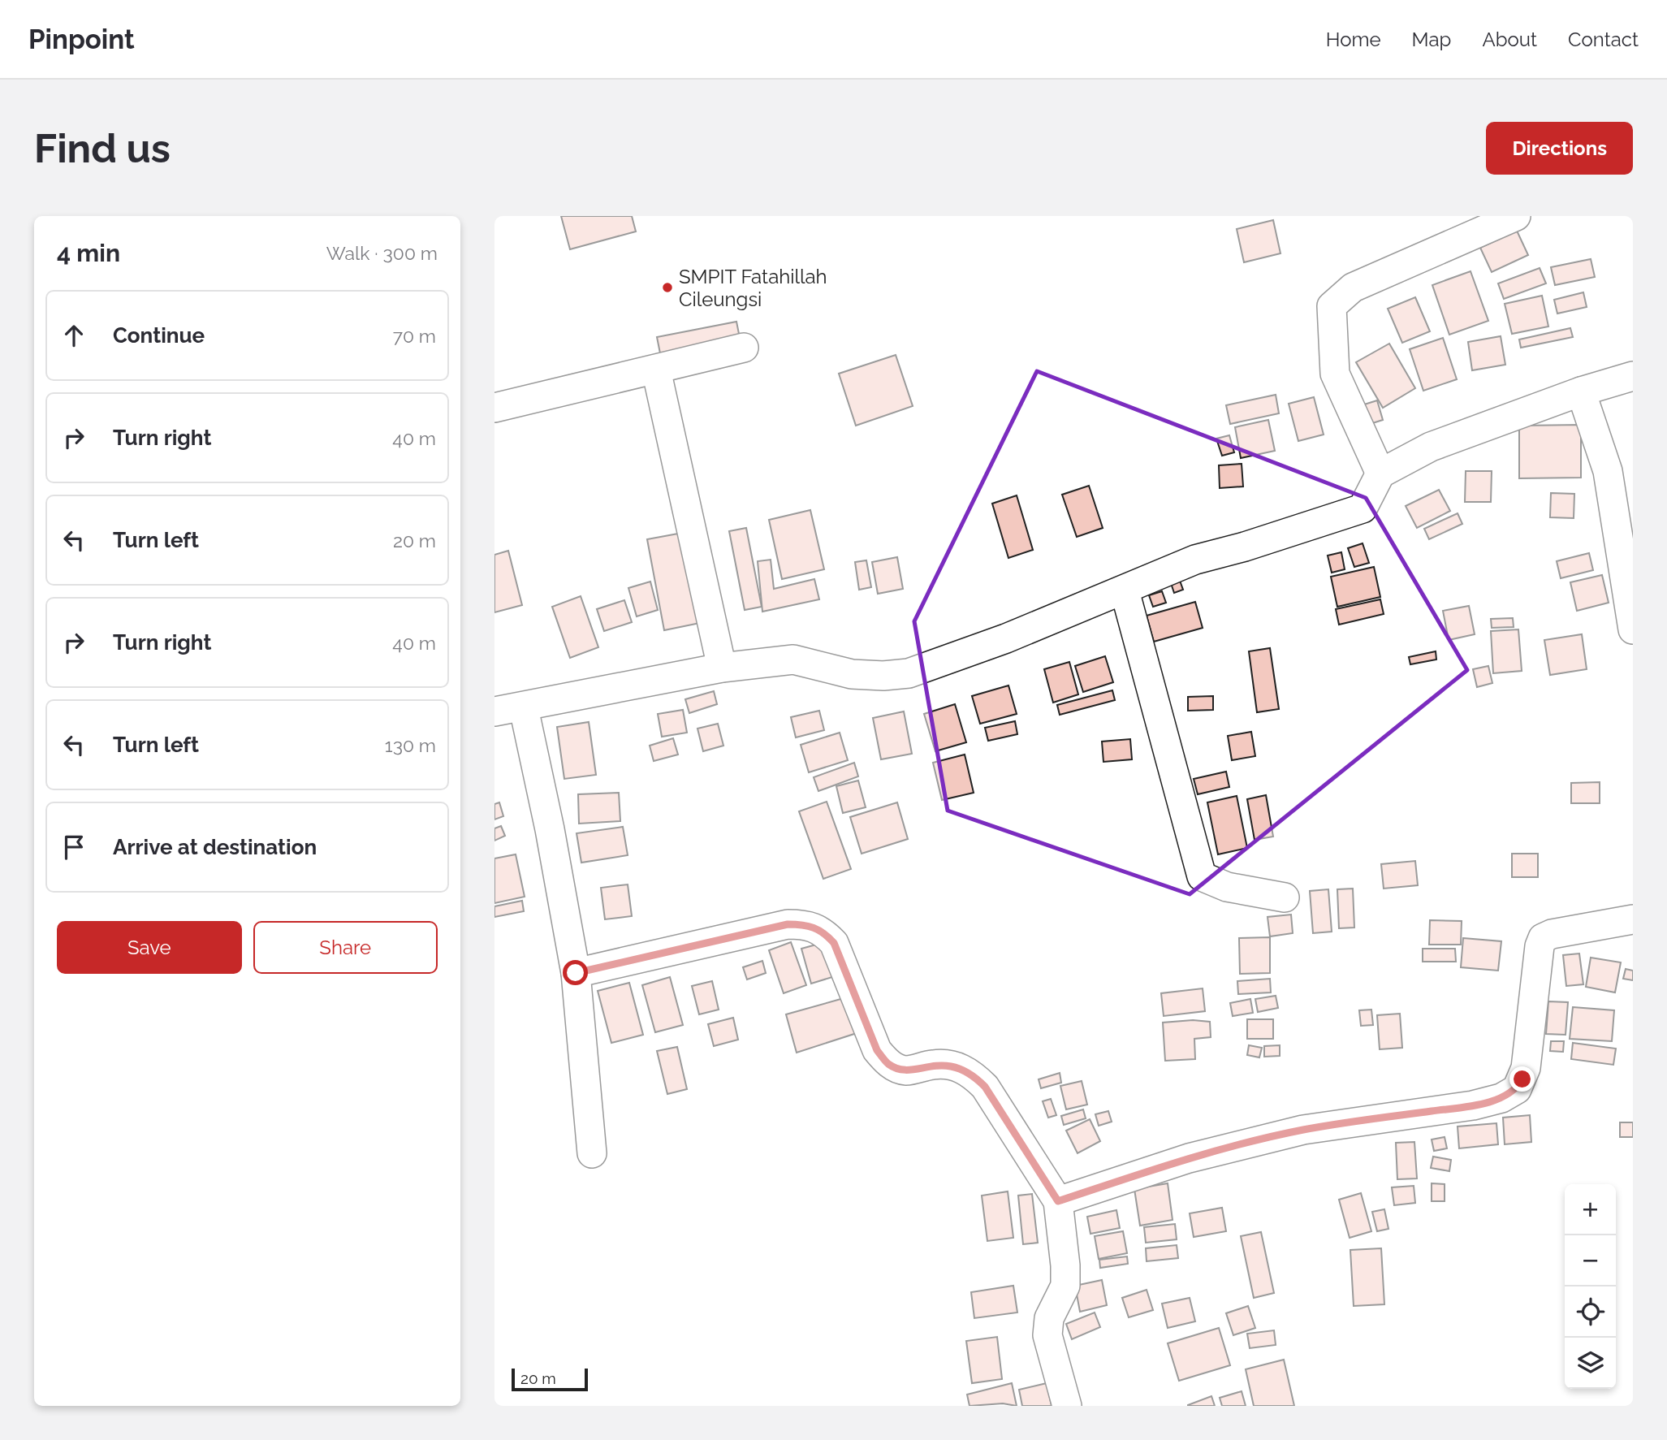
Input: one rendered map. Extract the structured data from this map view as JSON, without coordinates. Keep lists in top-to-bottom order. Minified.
{"places":["SMPIT Fatahillah Cileungsi"],"scale_bar":"20 m","page":{"header":"Pinpoint","nav":["Home","Map","About","Contact"],"buttons":["Directions",["Save","Share"]],"title":"Find us","heading":["4 min","Walk · 300 m"],"list":[["Continue","70 m"],["Turn right","40 m"],["Turn left","20 m"],["Turn right","40 m"],["Turn left","130 m"],"Arrive at destination"],"map_buttons":["+","−"],"scale":"20 m"}}
